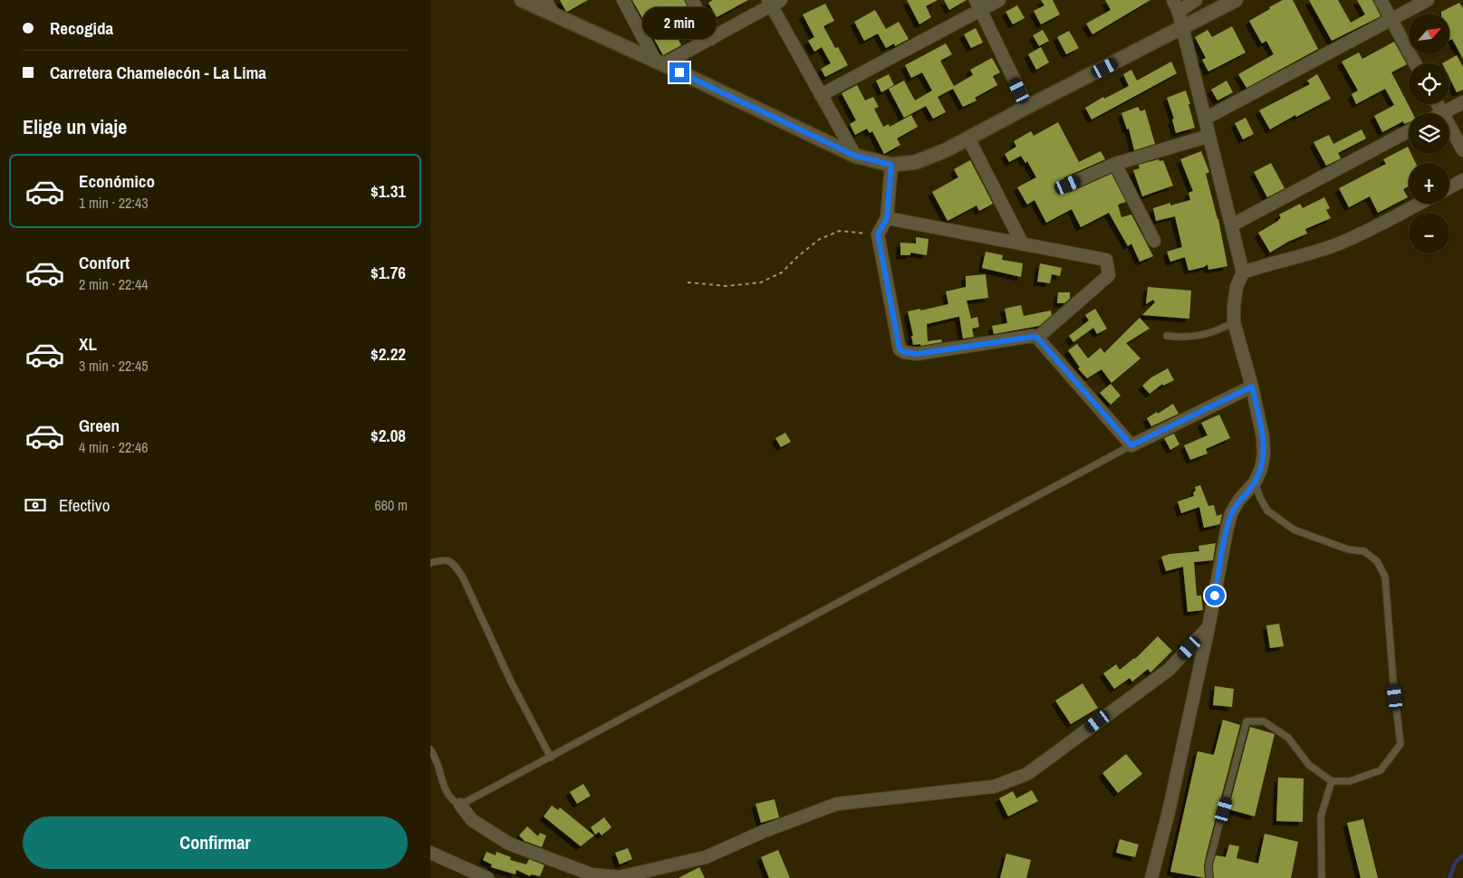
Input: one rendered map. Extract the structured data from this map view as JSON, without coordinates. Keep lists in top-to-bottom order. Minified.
{"north":"top right","page":{"banner":["Recogida","Carretera Chamelecón - La Lima"],"bubble":"2 min","map_buttons":["+","−"],"heading":"Elige un viaje","list":[{"name":"Económico","note":"1 min · 22:43","value":"$1.31"},{"name":"Confort","note":"2 min · 22:44","value":"$1.76"},{"name":"XL","note":"3 min · 22:45","value":"$2.22"},{"name":"Green","note":"4 min · 22:46","value":"$2.08"}],"pay":["Efectivo","660 m"],"buttons":"Confirmar"}}
